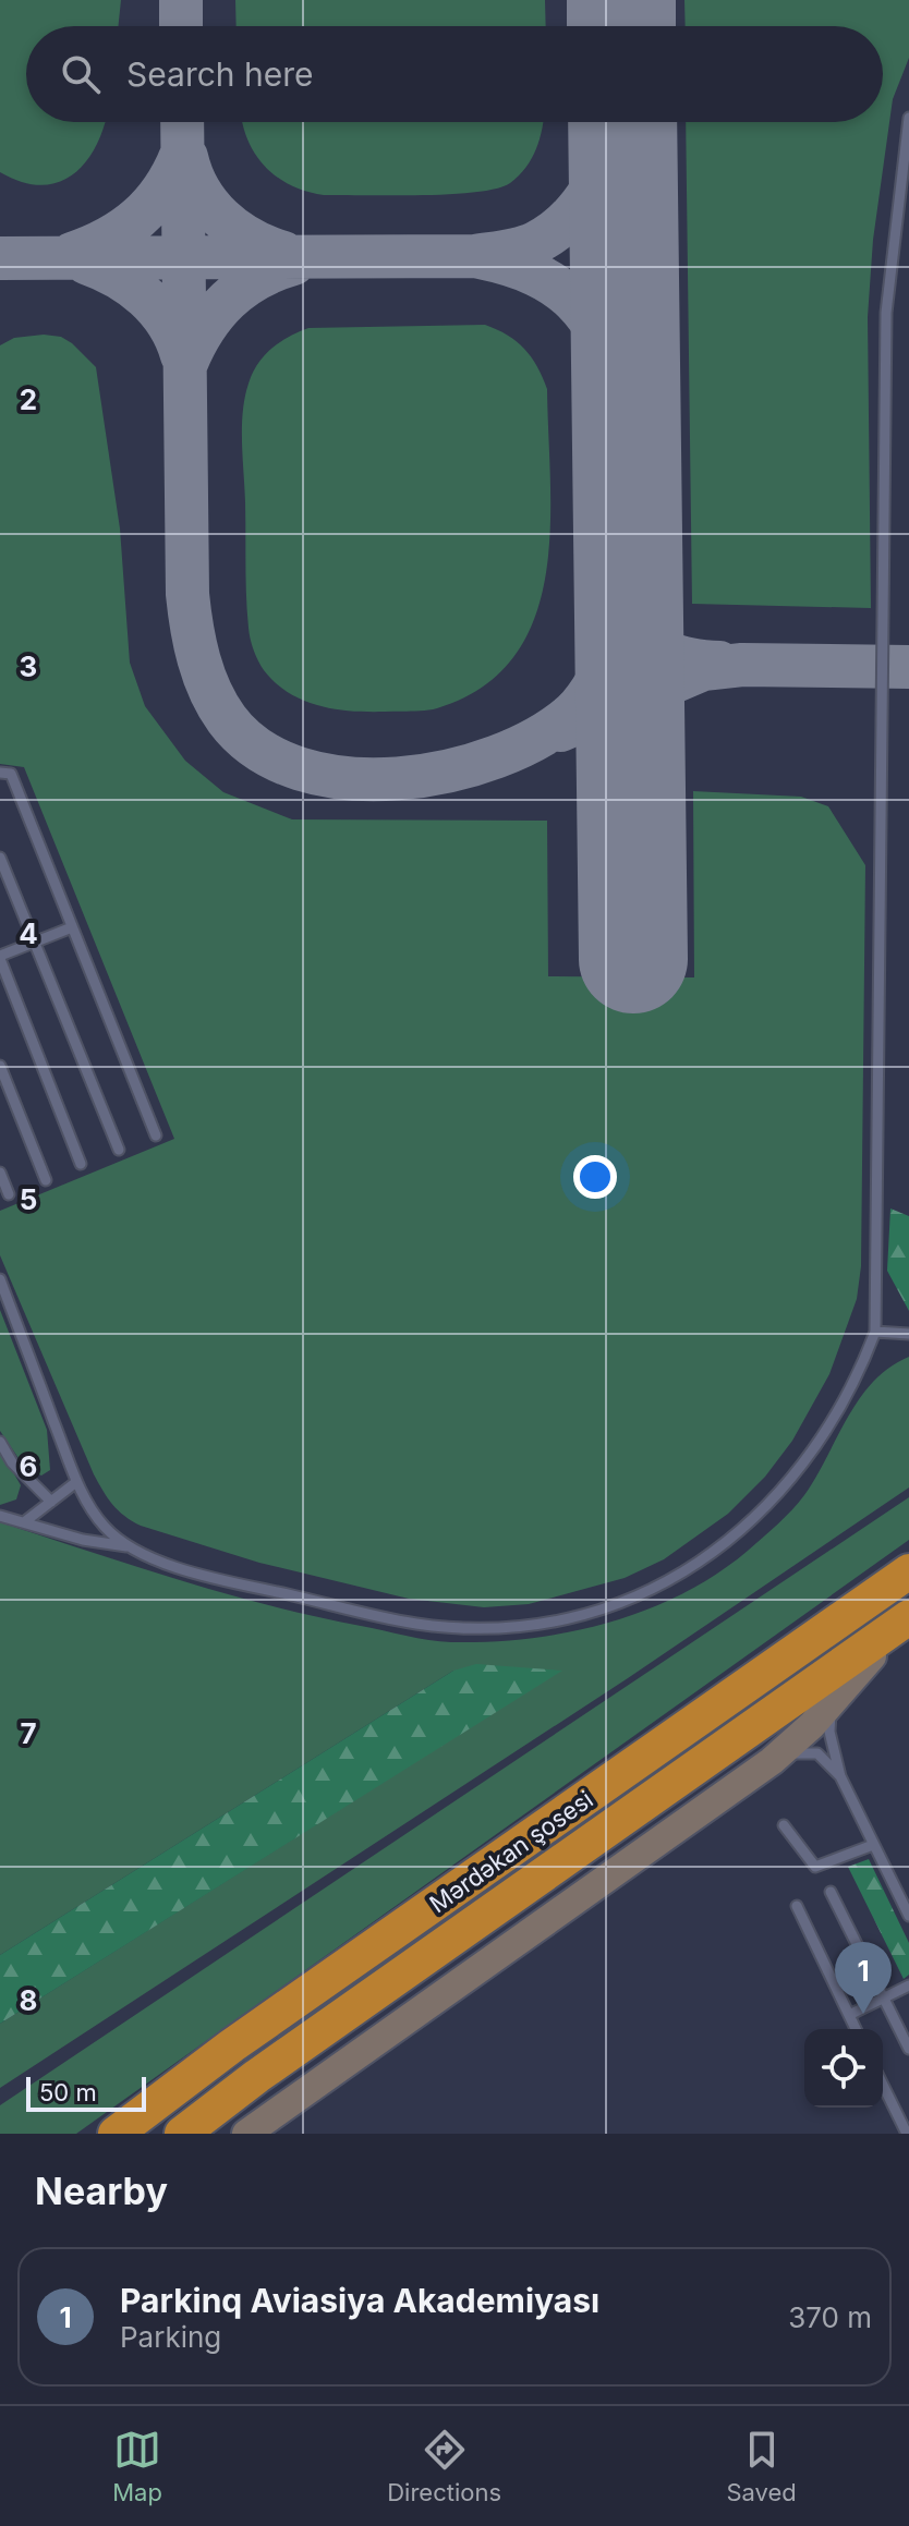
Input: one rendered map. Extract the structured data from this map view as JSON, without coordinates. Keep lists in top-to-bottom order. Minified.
{"streets":{"highway":["Mərdəkan şosesi"]},"scale_bar":"50 m","page":{"search":"Search here","pins":"1","scale":"50 m","heading":"Nearby","list":[{"mark":"1","name":"Parkinq Aviasiya Akademiyası","note":"Parking","value":"370 m"}],"nav":["Map","Directions","Saved"]},"grid":{"rows":["2","3","4","5","6","7","8"]}}
